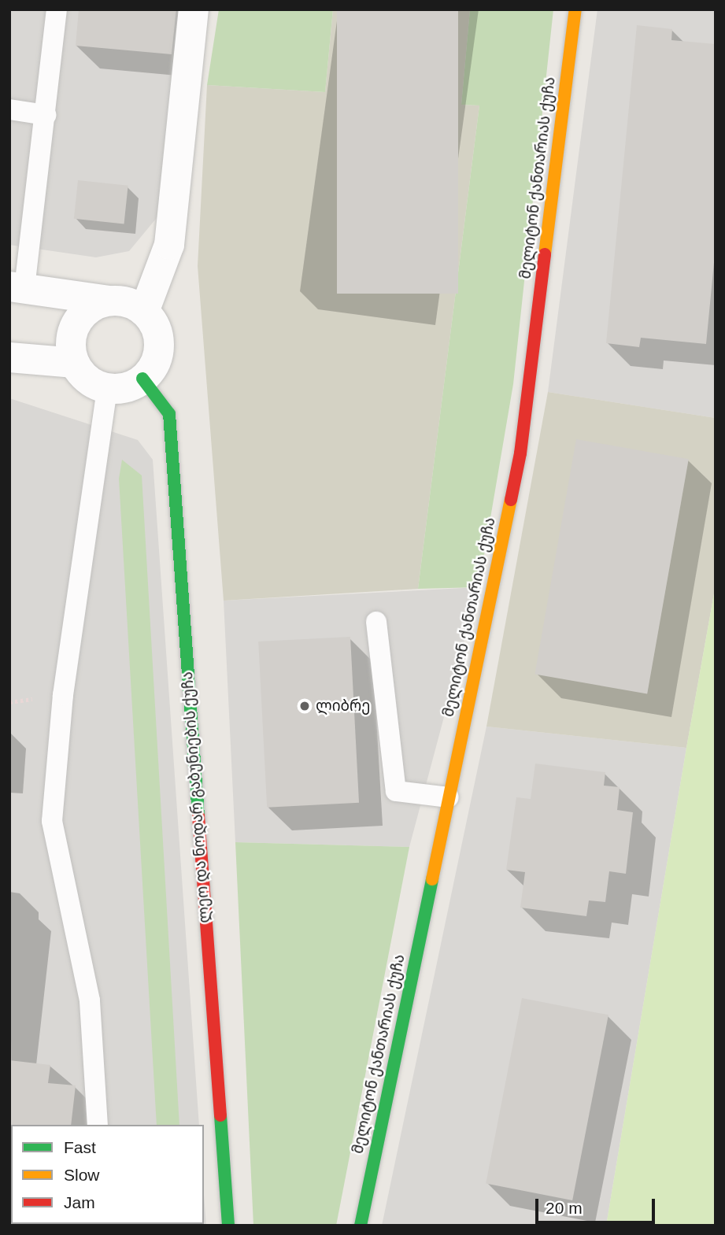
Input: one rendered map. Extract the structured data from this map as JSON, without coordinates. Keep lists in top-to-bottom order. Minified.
{"streets":{"street":["მელიტონ ქანთარიას ქუჩა","ლეო და ნოდარ გაბუნიების ქუჩა"]},"places":["ლიბრე"],"legend":["Fast","Slow","Jam"],"scale_bar":"20 m"}
